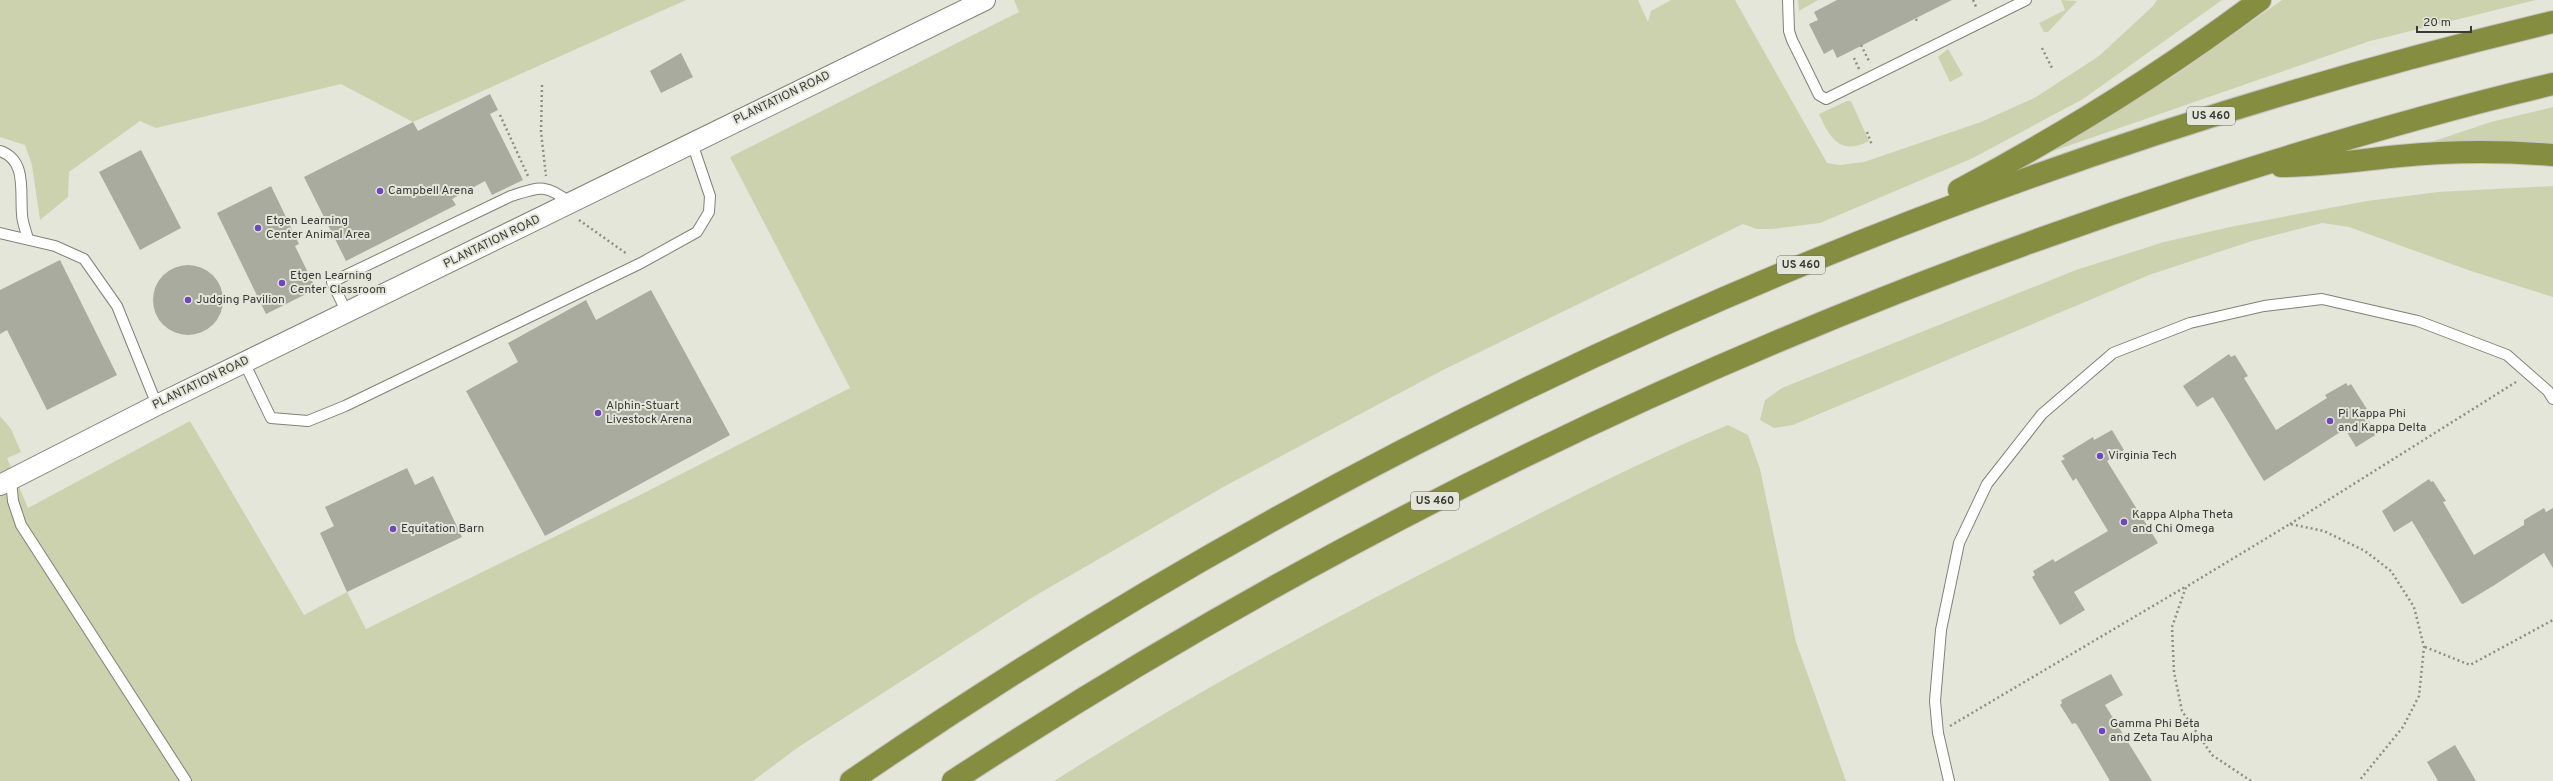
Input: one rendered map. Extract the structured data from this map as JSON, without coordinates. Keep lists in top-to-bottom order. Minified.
{"streets":{"highway":["US 460"],"street":["PLANTATION ROAD"]},"places":["Campbell Arena","Etgen Learning Center Animal Area","Etgen Learning Center Classroom","Judging Pavilion","Alphin-Stuart Livestock Arena","Pi Kappa Phi and Kappa Delta","Virginia Tech","Kappa Alpha Theta and Chi Omega","Equitation Barn","Gamma Phi Beta and Zeta Tau Alpha"],"scale_bar":"20 m"}
